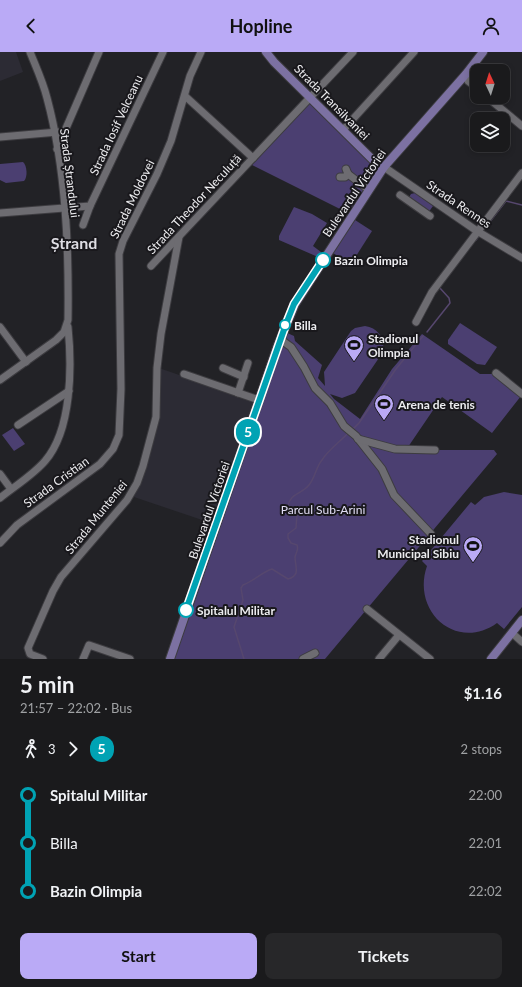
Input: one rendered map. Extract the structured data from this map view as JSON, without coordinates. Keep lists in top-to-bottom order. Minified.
{"streets":{"main road":["Strada Transilvaniei","Bulevardul Victoriei"],"street":["Strada Iosif Velceanu","Strada Ștrandului","Strada Moldovei","Strada Theodor Neculuță","Strada Rennes","Strada Cristian","Strada Munteniei"]},"crossings":[["Strada Transilvaniei","Bulevardul Victoriei"],["Strada Transilvaniei","Strada Theodor Neculuță"],["Strada Transilvaniei","Strada Rennes"],["Bulevardul Victoriei","Strada Rennes"],["Strada Moldovei","Strada Cristian"],["Strada Theodor Neculuță","Strada Munteniei"]],"districts":["Ștrand"],"parks":["Parcul Sub-Arini"],"places":{"other":["Bazin Olimpia","Billa","Spitalul Militar"],"sports":["Stadionul Olimpia","Arena de tenis","Stadionul Municipal Sibiu"]},"lines":["bus line 5"],"north":"top","page":{"header":"Hopline","on_map":"5","heading":["5 min","21:57 – 22:02 · Bus","$1.16"],"legs":["3","5","2 stops"],"list":[{"name":"Spitalul Militar","value":"22:00"},{"name":"Billa","value":"22:01"},{"name":"Bazin Olimpia","value":"22:02"}],"buttons":["Start","Tickets"]}}
